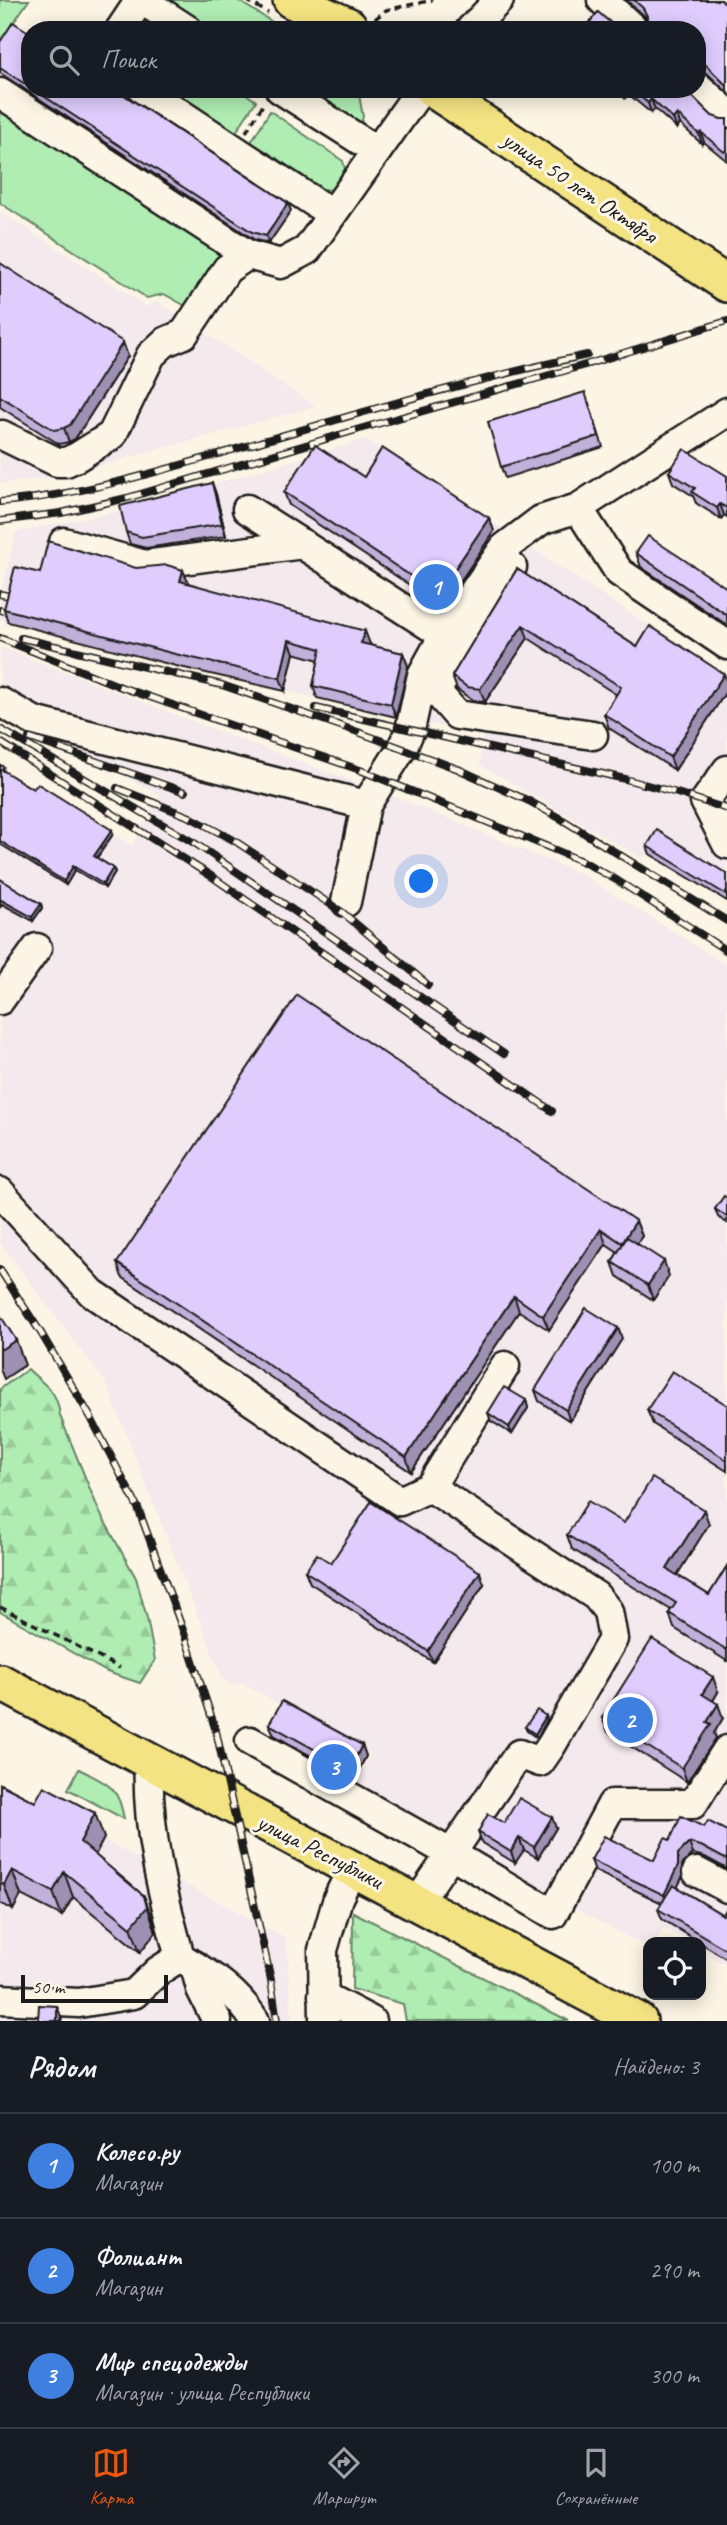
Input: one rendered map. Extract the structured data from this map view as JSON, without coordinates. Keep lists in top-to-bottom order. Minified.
{"streets":{"main road":["улица 50 лет Октября","улица Республики"]},"scale_bar":"50 m","page":{"search":"Поиск","pins":["1","2","3"],"scale":"50 m","heading":["Рядом","Найдено: 3"],"list":[{"mark":"1","name":"Колесо.ру","note":"Магазин","value":"100 m"},{"mark":"2","name":"Фолиант","note":"Магазин","value":"290 m"},{"mark":"3","name":"Мир спецодежды","note":"Магазин · улица Республики","value":"300 m"}],"nav":["Карта","Маршрут","Сохранённые"]}}
